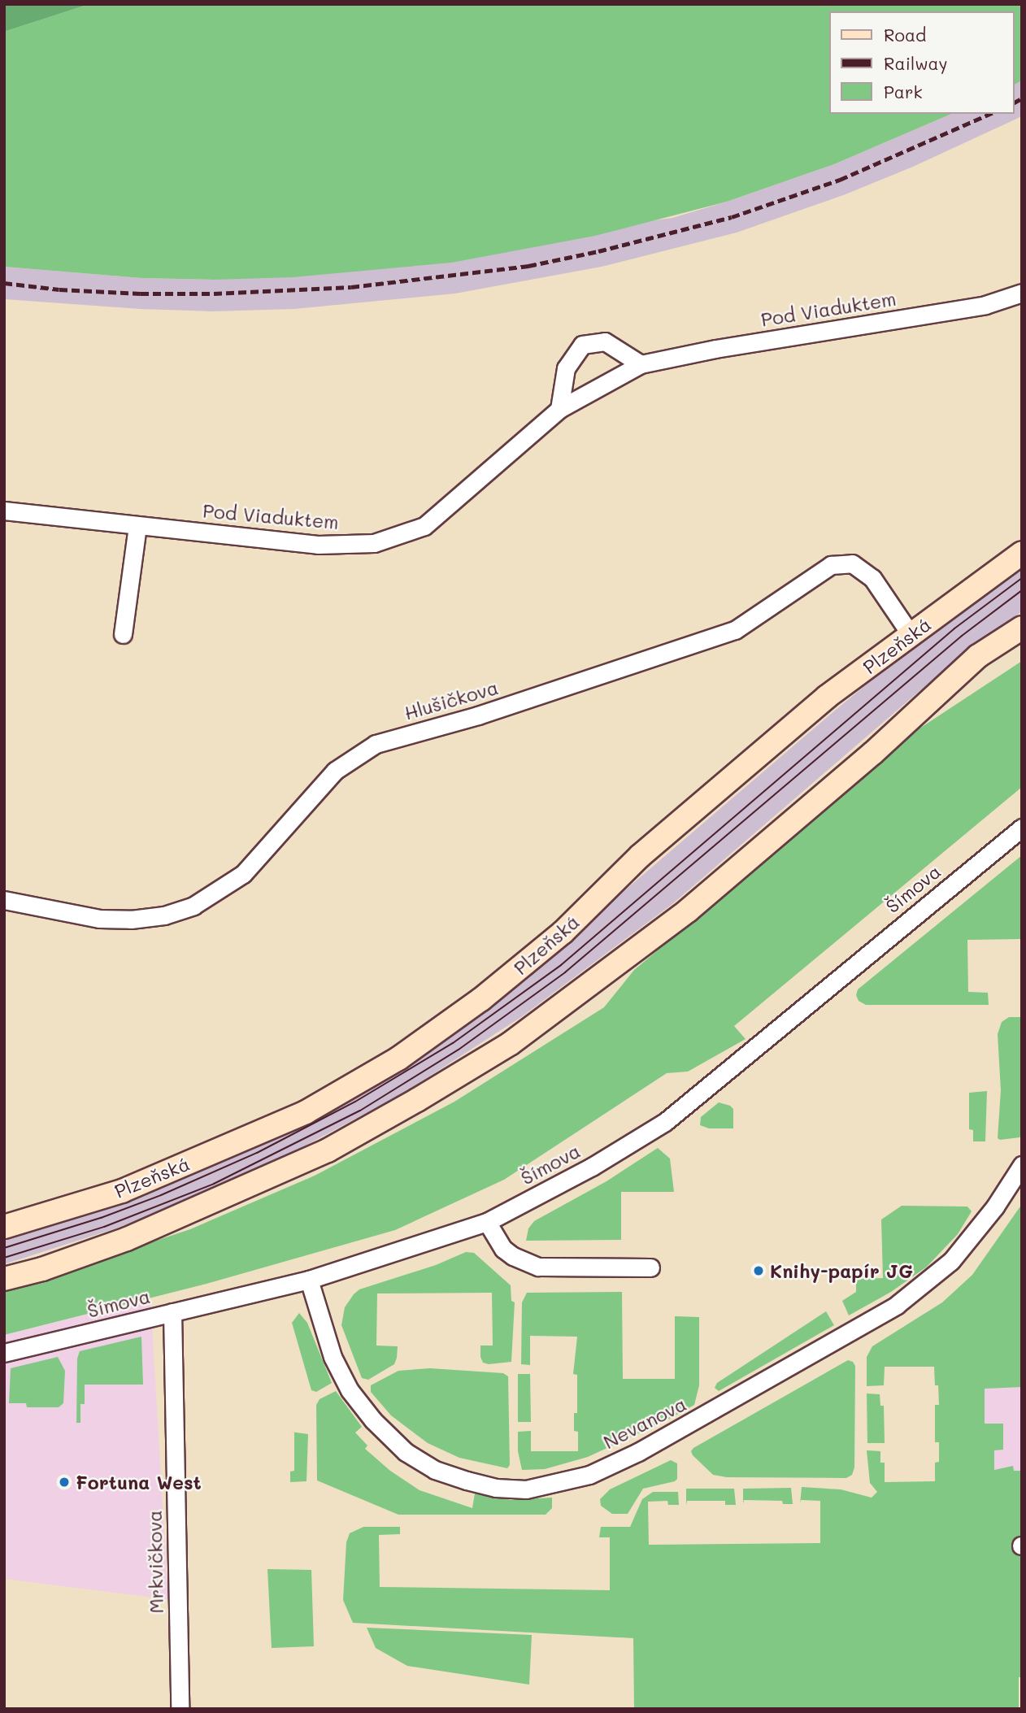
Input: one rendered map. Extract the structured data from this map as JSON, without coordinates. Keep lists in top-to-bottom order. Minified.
{"streets":{"main road":["Plzeňská"],"street":["Pod Viaduktem","Hlušičkova","Šímova","Nevanova","Mrkvičkova"]},"crossings":[["Plzeňská","Hlušičkova"],["Šímova","Nevanova"],["Šímova","Mrkvičkova"]],"places":["Knihy-papír JG","Fortuna West"],"legend":["Road","Railway","Park"]}
